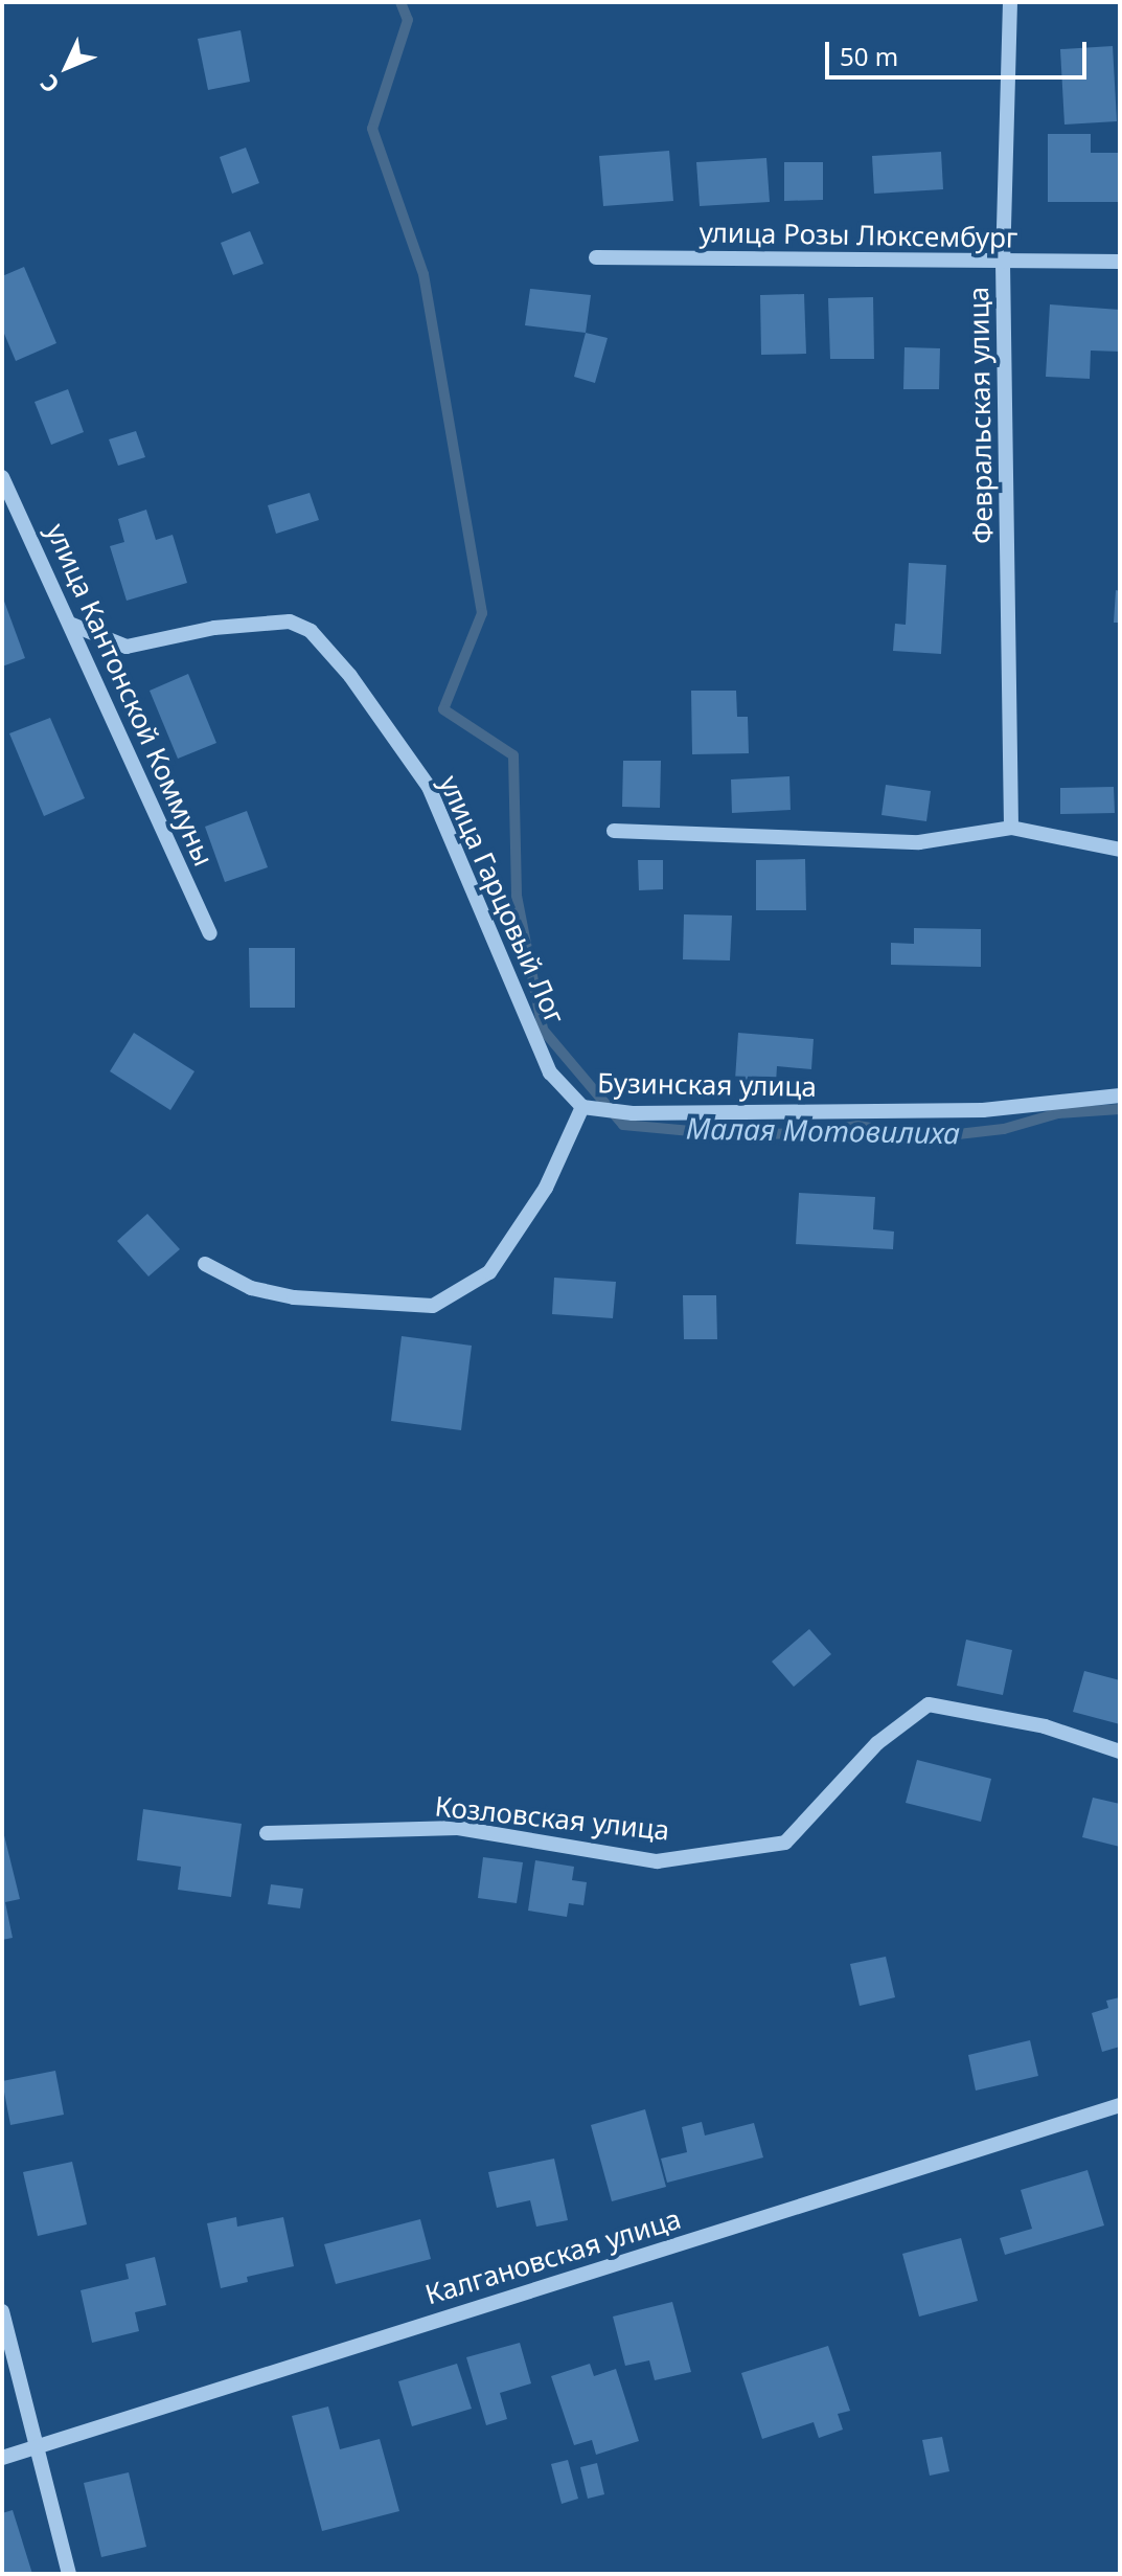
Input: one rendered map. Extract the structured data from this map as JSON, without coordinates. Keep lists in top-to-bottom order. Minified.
{"streets":{"street":["улица Розы Люксембург","Февральская улица","улица Кантонской Коммуны","улица Гарцовый Лог","Бузинская улица","Козловская улица","Калгановская улица"]},"crossings":[["улица Розы Люксембург","Февральская улица"],["улица Кантонской Коммуны","улица Гарцовый Лог"],["улица Гарцовый Лог","Бузинская улица"]],"water":["Малая Мотовилиха"],"scale_bar":"50 m","north":"bottom left"}
